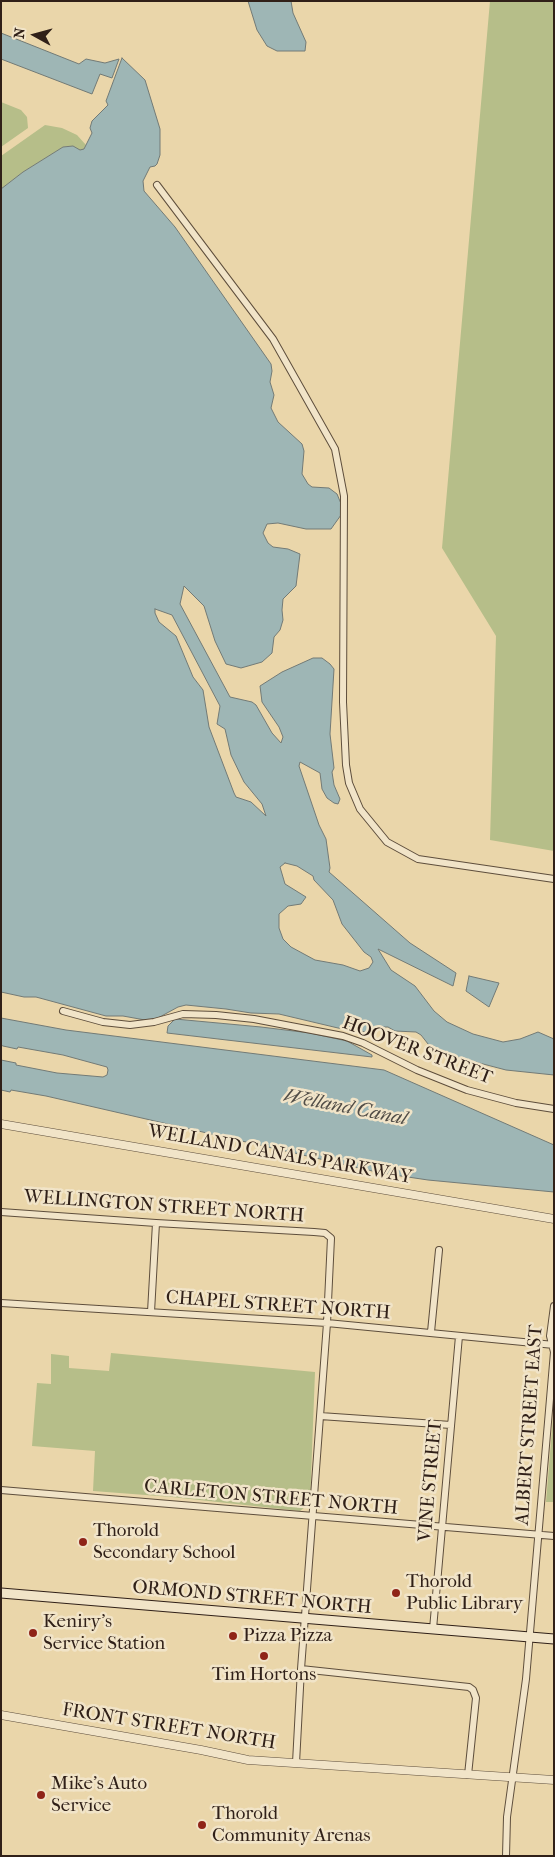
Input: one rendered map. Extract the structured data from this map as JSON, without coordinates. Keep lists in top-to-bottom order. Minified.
{"streets":{"main road":["ORMOND STREET NORTH"],"street":["HOOVER STREET","WELLAND CANALS PARKWAY","WELLINGTON STREET NORTH","CHAPEL STREET NORTH","ALBERT STREET EAST","VINE STREET","CARLETON STREET NORTH","FRONT STREET NORTH"]},"crossings":[["WELLINGTON STREET NORTH","CHAPEL STREET NORTH"],["CHAPEL STREET NORTH","ALBERT STREET EAST"],["CHAPEL STREET NORTH","VINE STREET"],["ALBERT STREET EAST","CARLETON STREET NORTH"],["ALBERT STREET EAST","ORMOND STREET NORTH"],["ALBERT STREET EAST","FRONT STREET NORTH"],["VINE STREET","CARLETON STREET NORTH"],["VINE STREET","ORMOND STREET NORTH"]],"water":["Welland Canal"],"places":["Thorold Secondary School","Thorold Public Library","Keniry's Service Station","Pizza Pizza","Tim Hortons","Mike's Auto Service","Thorold Community Arenas"],"north":"left"}
